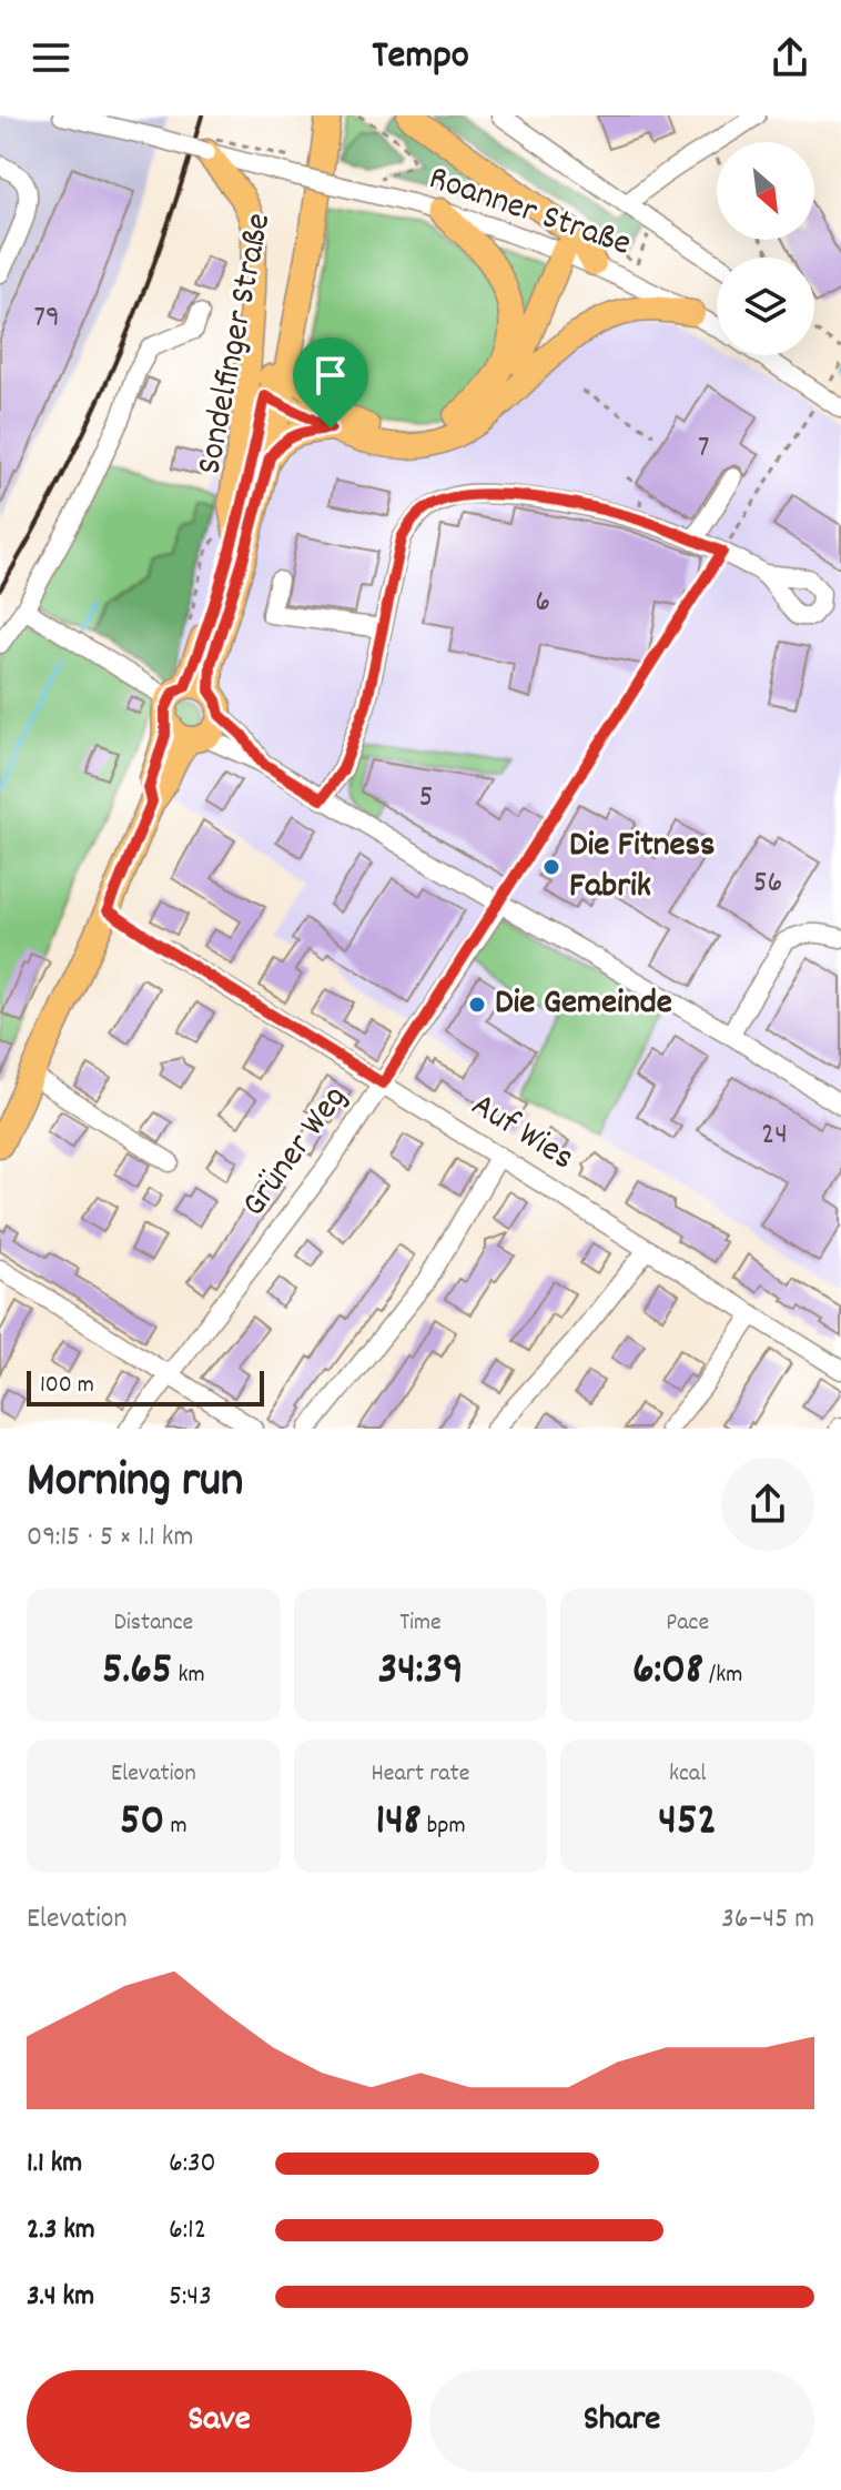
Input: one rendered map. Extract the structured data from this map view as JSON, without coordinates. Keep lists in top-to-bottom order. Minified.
{"streets":{"main road":["Sondelfinger Straße"],"street":["Roanner Straße","Auf Wies","Grüner Weg"]},"crossings":[["Auf Wies","Grüner Weg"]],"places":["Die Fitness Fabrik","Die Gemeinde"],"house_numbers":["79","7","6","5","56","24"],"scale_bar":"100 m","north":"bottom right","page":{"header":"Tempo","scale":"100 m","heading":["Morning run","09:15 · 5 × 1.1 km"],"stats":[["Distance","5.65 km"],["Time","34:39"],["Pace","6:08 /km"],["Elevation","50 m"],["Heart rate","148 bpm"],["kcal","452"]],"chart":["Elevation","36–45 m"],"list":[{"name":"1.1 km","note":"6:30"},{"name":"2.3 km","note":"6:12"},{"name":"3.4 km","note":"5:43"}],"buttons":["Save","Share"]}}
